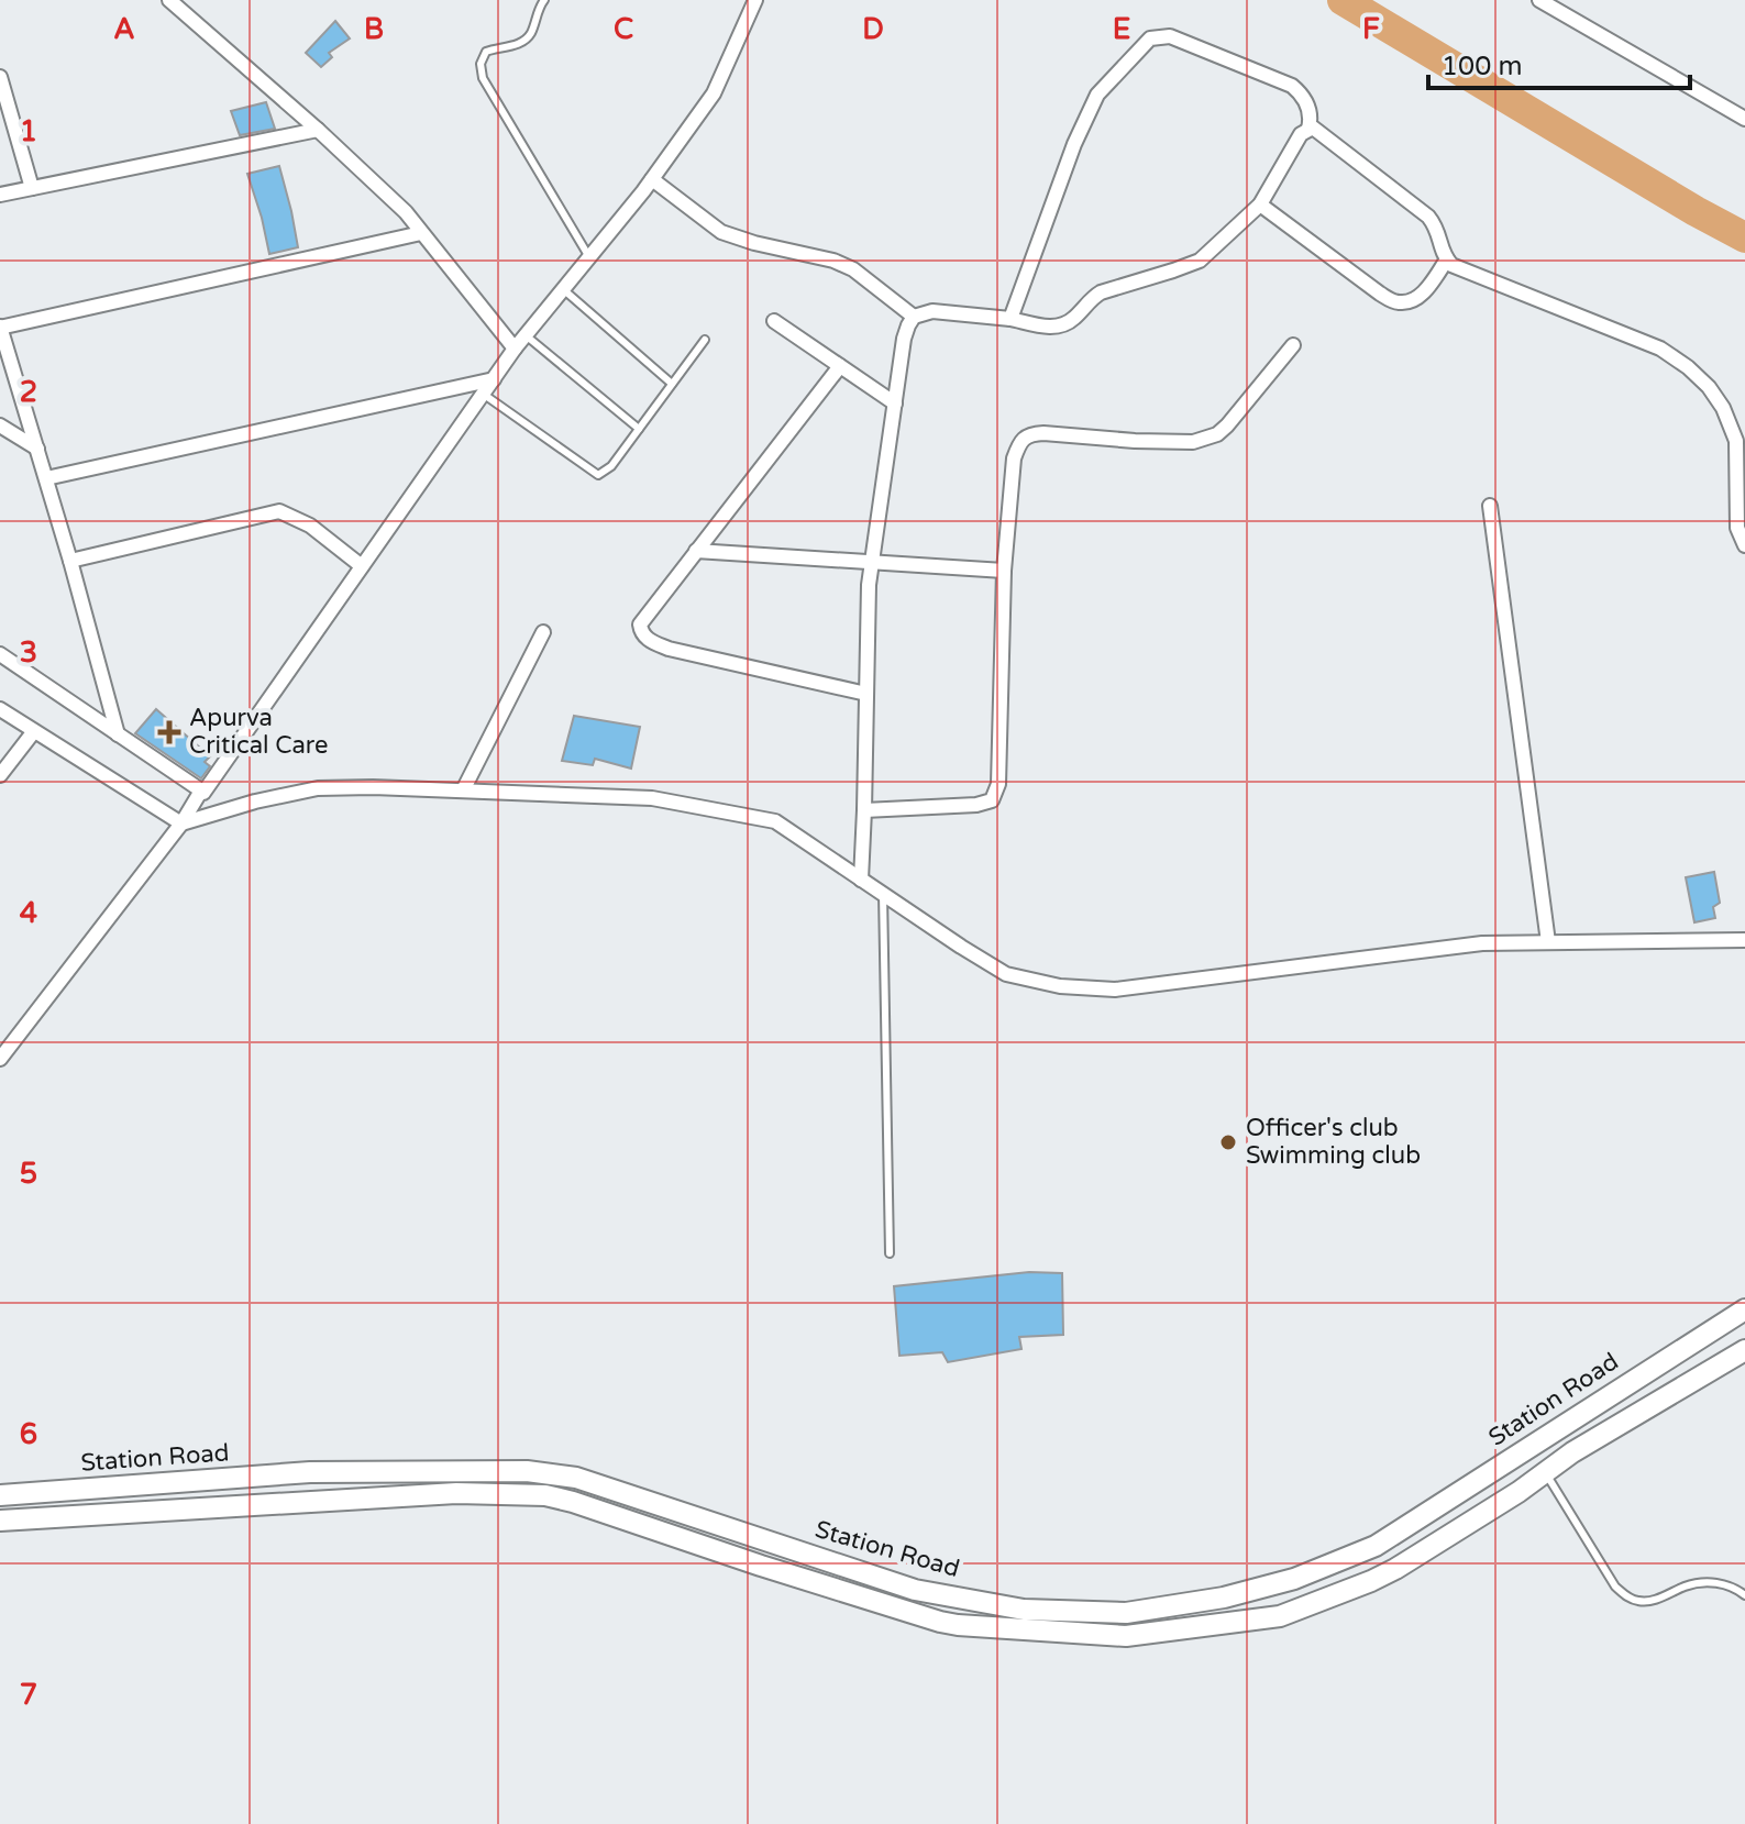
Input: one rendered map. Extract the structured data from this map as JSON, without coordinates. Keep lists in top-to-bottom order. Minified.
{"streets":{"main road":["Station Road"]},"places":{"health":["Apurva Critical Care"],"other":["Officer's club Swimming club"]},"scale_bar":"100 m","grid":{"columns":["A","B","C","D","E","F"],"rows":["1","2","3","4","5","6","7"]}}
